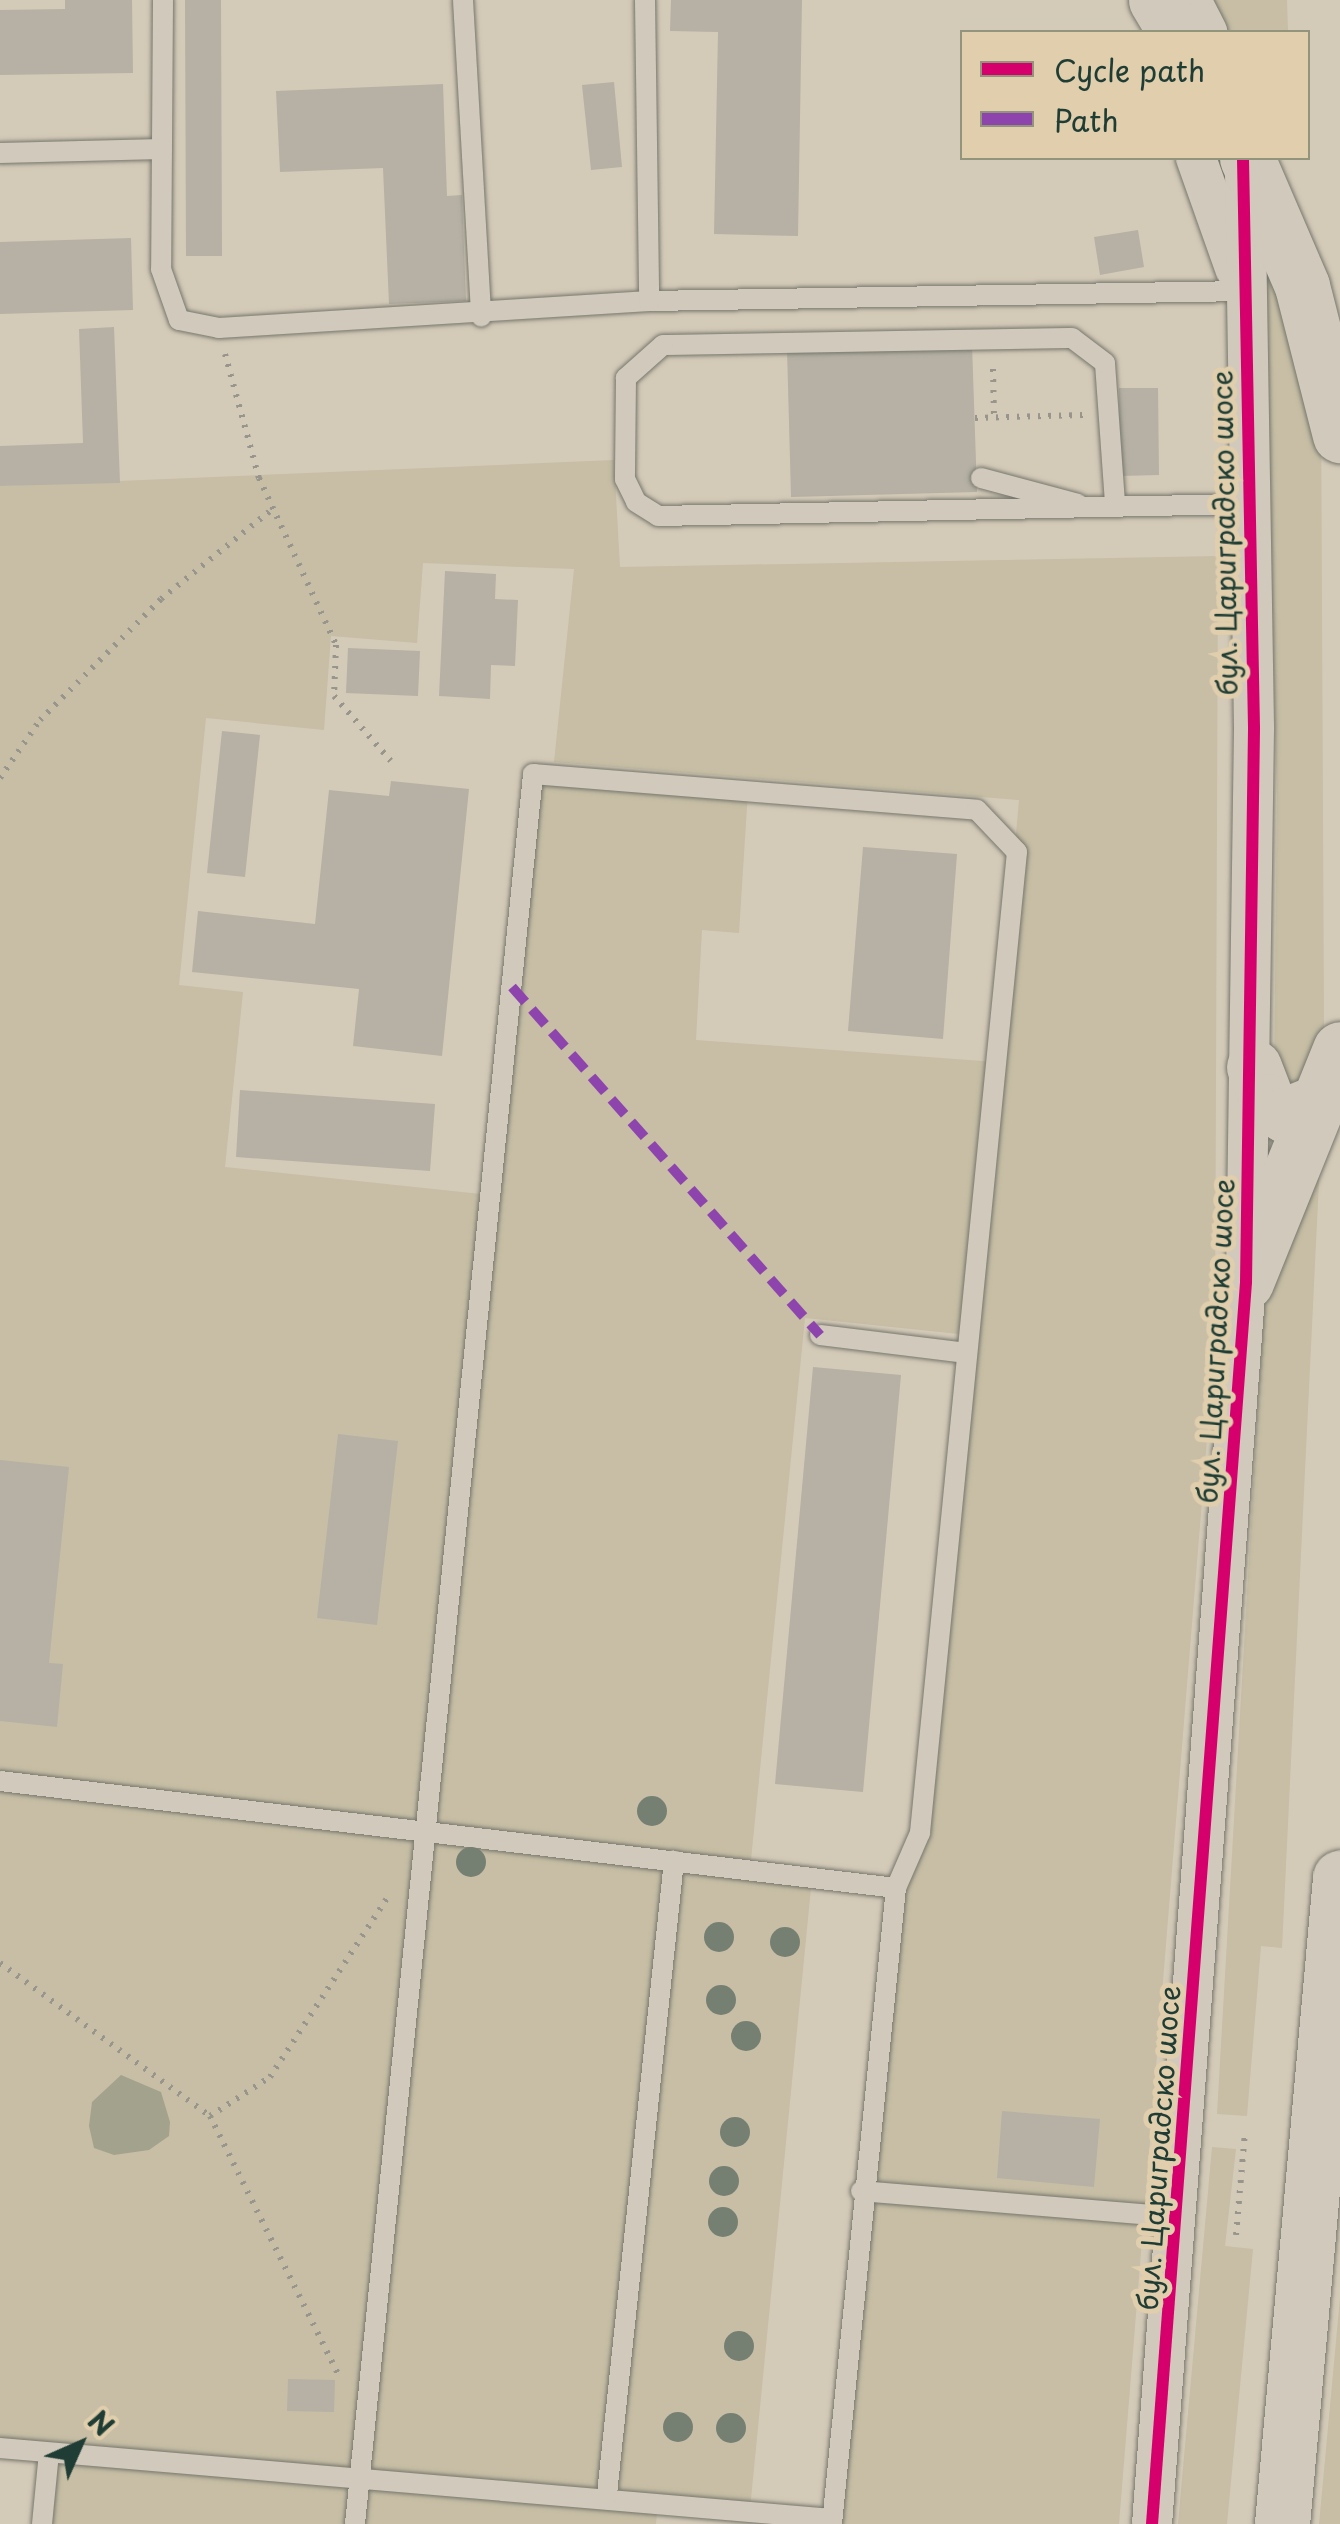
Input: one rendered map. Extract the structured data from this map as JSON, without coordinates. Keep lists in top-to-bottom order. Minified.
{"streets":{"street":["бул. Цариградско шосе"]},"legend":["Cycle path","Path"],"north":"top right"}
